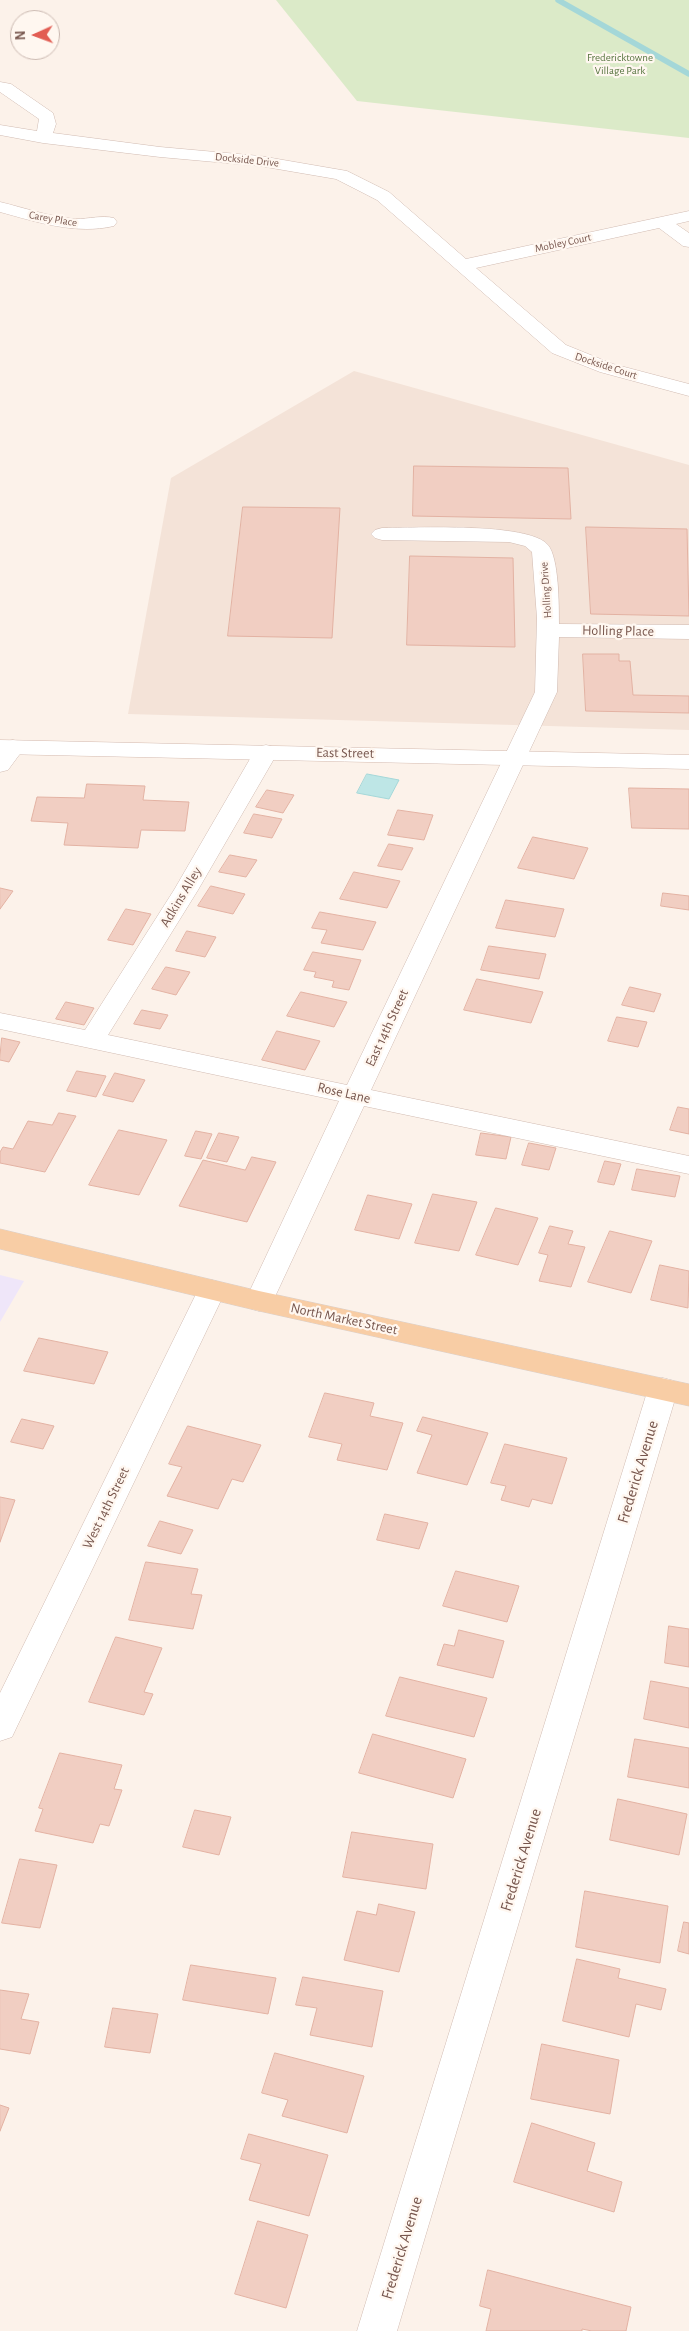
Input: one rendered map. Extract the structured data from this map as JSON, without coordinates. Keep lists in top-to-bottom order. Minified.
{"streets":{"main road":["North Market Street"],"street":["Dockside Drive","Carey Place","Mobley Court","Dockside Court","Holling Drive","Holling Place","East Street","Adkins Alley","East 14th Street","Rose Lane","Frederick Avenue","West 14th Street"]},"crossings":[["Dockside Drive","Mobley Court"],["Dockside Drive","Dockside Court"],["Mobley Court","Dockside Court"],["Holling Drive","Holling Place"],["Holling Drive","East Street"],["Holling Drive","East 14th Street"],["East Street","Adkins Alley"],["East Street","East 14th Street"],["Adkins Alley","Rose Lane"],["East 14th Street","Rose Lane"],["East 14th Street","North Market Street"],["North Market Street","Frederick Avenue"],["North Market Street","West 14th Street"]],"parks":["Fredericktowne Village Park"],"north":"left"}
